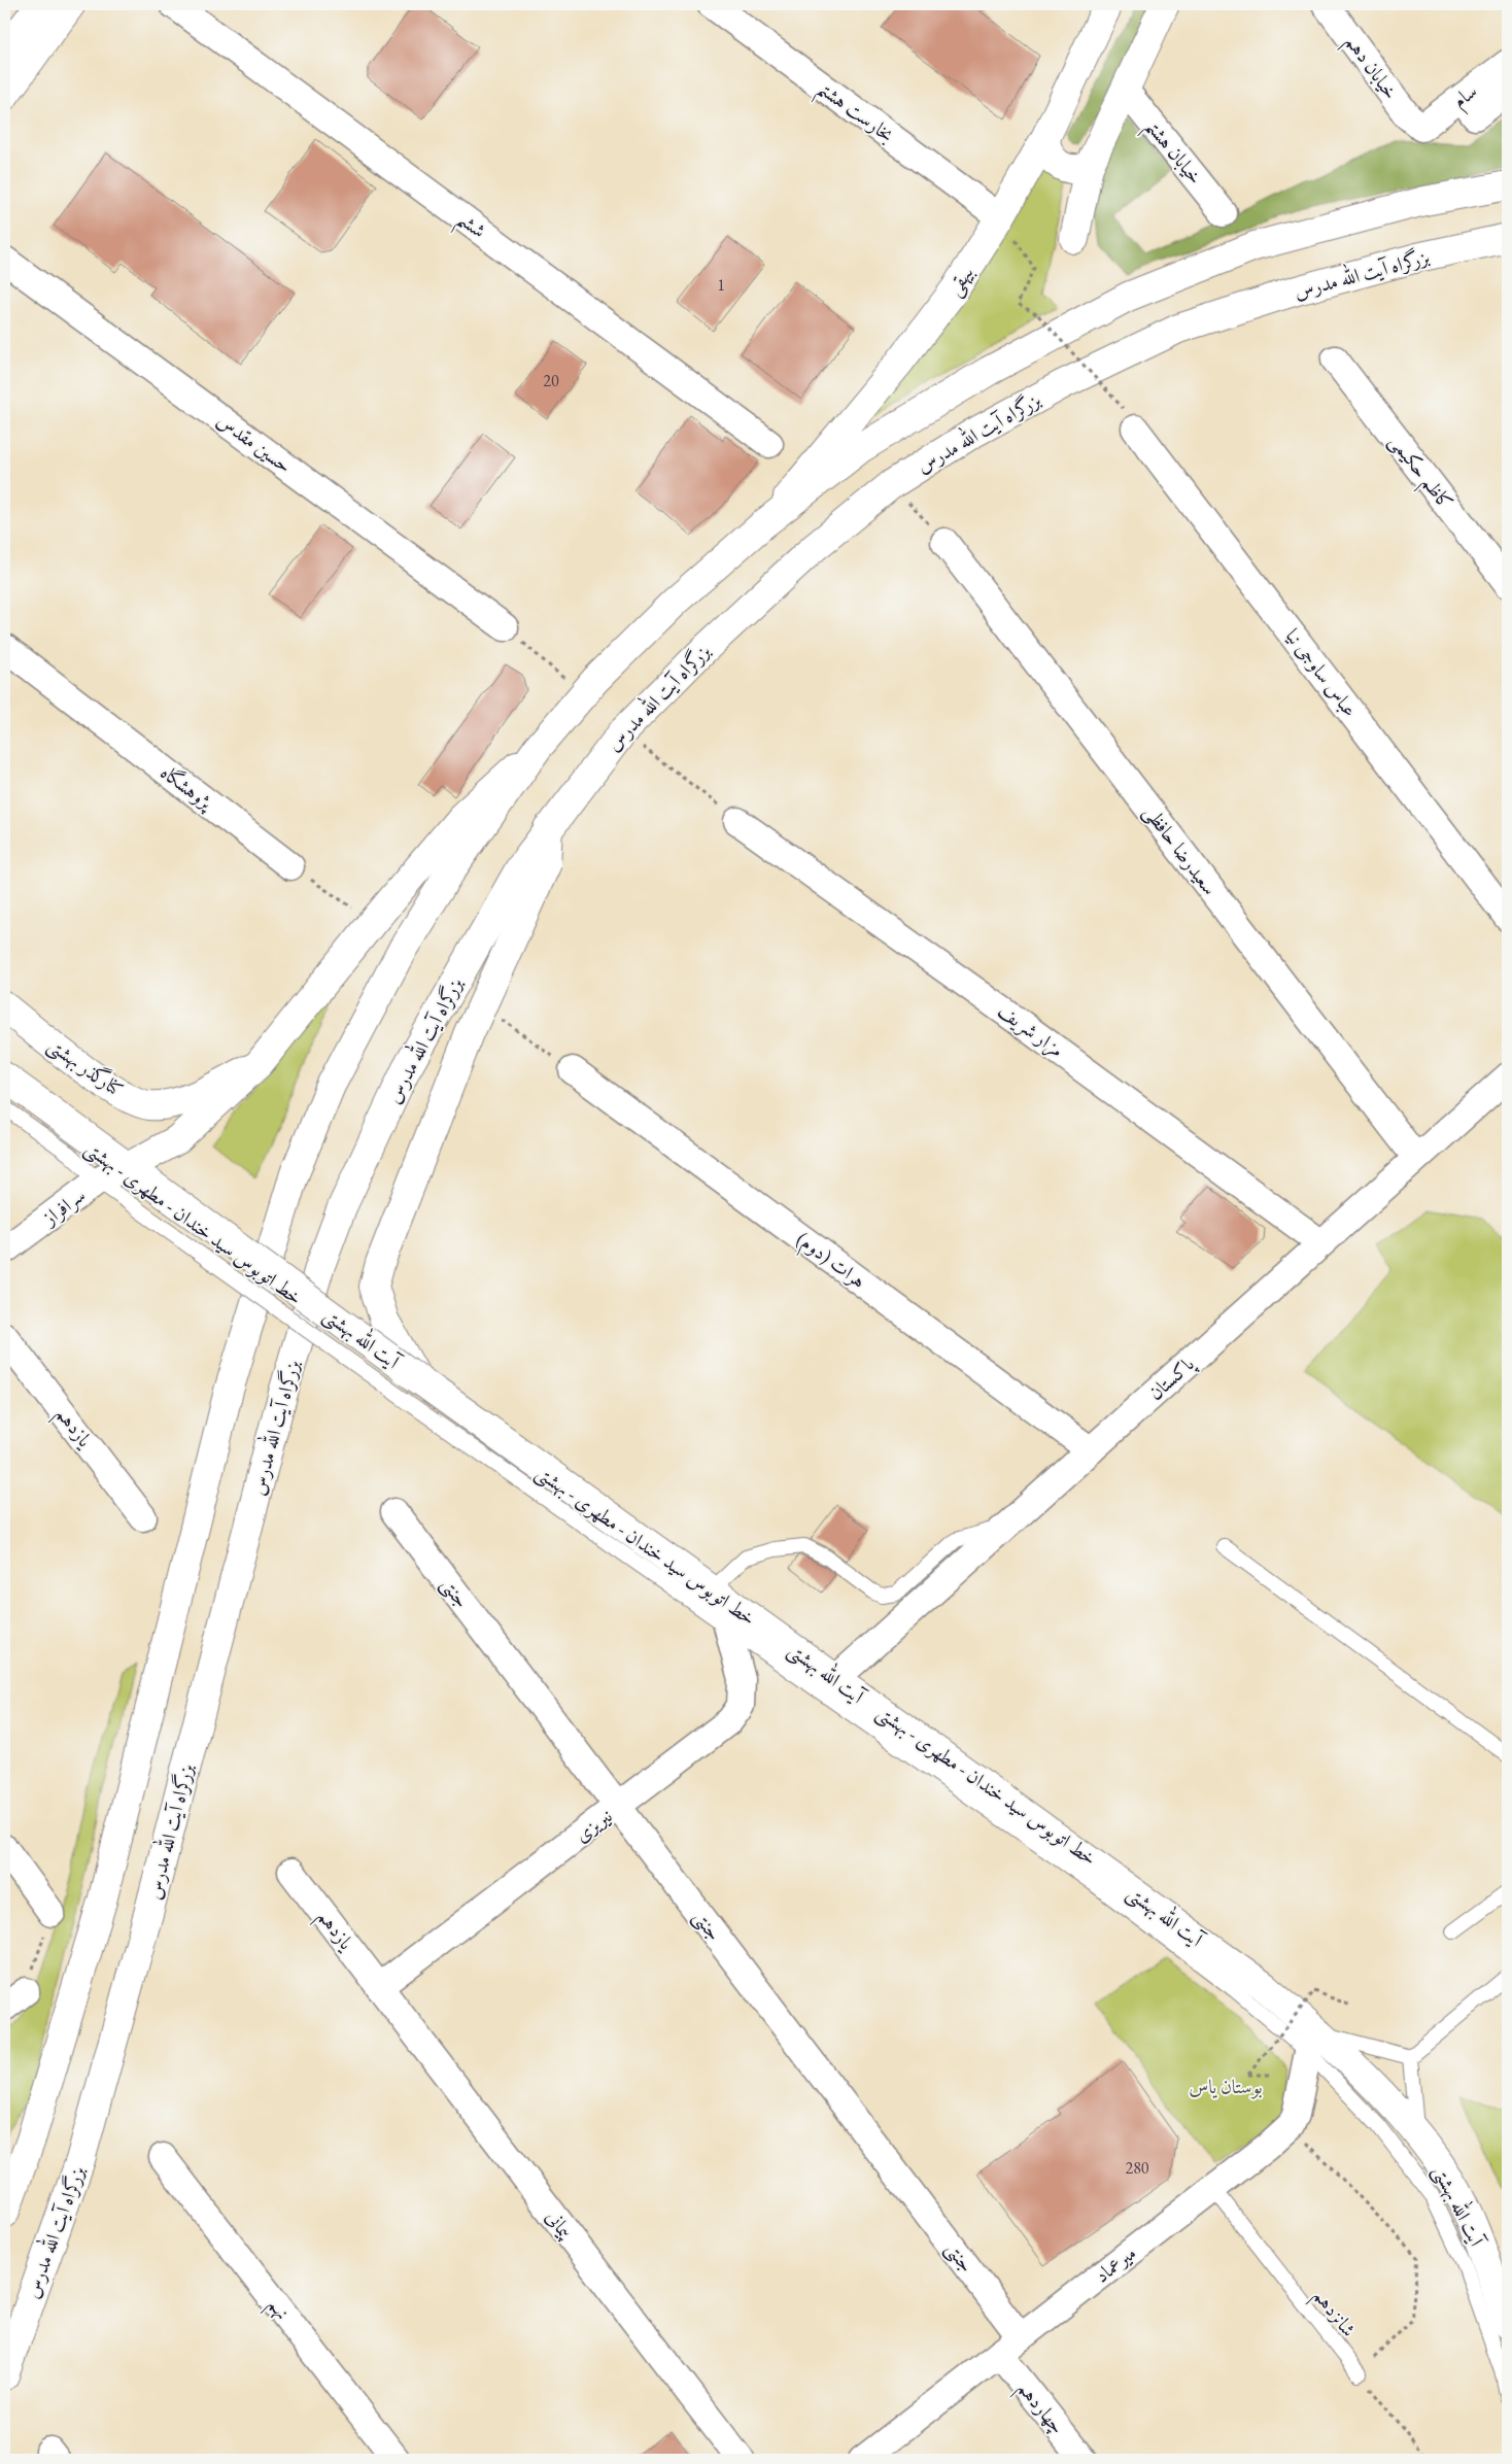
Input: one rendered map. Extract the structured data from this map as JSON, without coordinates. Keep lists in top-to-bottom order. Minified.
{"streets":{"main road":["بزرگراه آیت الله مدرس","بیهقی","کنارگذر بهشتی","آیت الله بهشتی"],"street":["خیابان دهم","سام","بخارست هشتم","خیابان هشتم","ششم","حسین مقدس","کاظم حکیمی","عباس ساوجی نیا","پژوهشگاه","سعیدرضا حافظی","مزار شریف","سرافراز","هرات (دوم)","پاکستان","یازدهم","جنتی","نیریزی","پیمانی","میرعماد","نهم","چهاردهم"],"lane":["خط اتوبوس سید خندان - مطهری - بهشتی","شانزدهم"]},"crossings":[["خیابان دهم","سام"],["بخارست هشتم","بیهقی"],["سعیدرضا حافظی","پاکستان"],["مزار شریف","پاکستان"],["سرافراز","خط اتوبوس سید خندان - مطهری - بهشتی"],["سرافراز","آیت الله بهشتی"],["خط اتوبوس سید خندان - مطهری - بهشتی","آیت الله بهشتی"],["خط اتوبوس سید خندان - مطهری - بهشتی","نیریزی"],["خط اتوبوس سید خندان - مطهری - بهشتی","میرعماد"],["هرات (دوم)","پاکستان"],["آیت الله بهشتی","پاکستان"],["آیت الله بهشتی","میرعماد"],["یازدهم","نیریزی"],["یازدهم","پیمانی"],["جنتی","نیریزی"],["جنتی","میرعماد"],["نیریزی","پیمانی"],["میرعماد","شانزدهم"],["میرعماد","چهاردهم"]],"parks":["بوستان یاس"],"house_numbers":["1","20","280"]}
